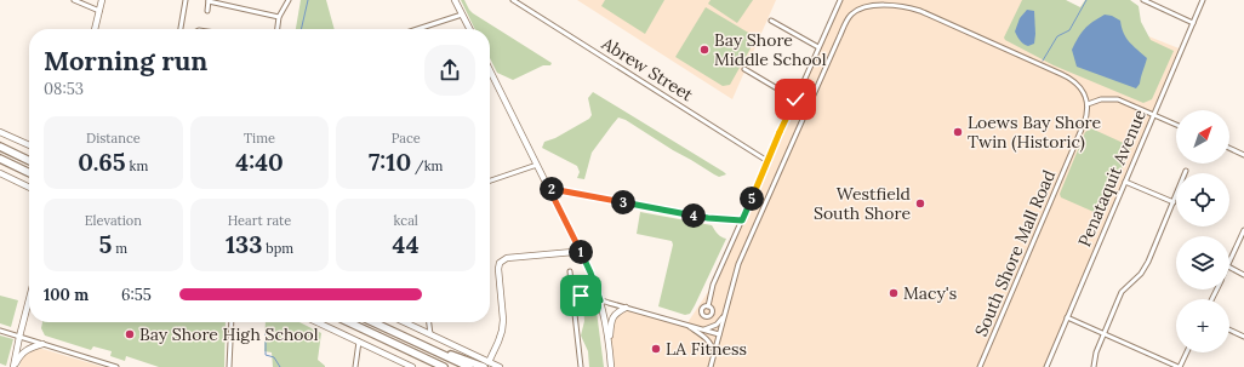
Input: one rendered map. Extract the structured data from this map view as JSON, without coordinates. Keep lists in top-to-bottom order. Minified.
{"streets":{"street":["Abrew Street","Penataquit Avenue","South Shore Mall Road"]},"places":["Bay Shore Middle School","Loews Bay Shore Twin (Historic)","Westfield South Shore","Macy's","Bay Shore High School","LA Fitness"],"north":"top right","page":{"heading":["Morning run","08:53"],"map_buttons":"+","stats":[["Distance","0.65 km"],["Time","4:40"],["Pace","7:10 /km"],["Elevation","5 m"],["Heart rate","133 bpm"],["kcal","44"]],"pins":["2","5","3","4","1"],"list":[{"name":"100 m","note":"6:55"}]}}
